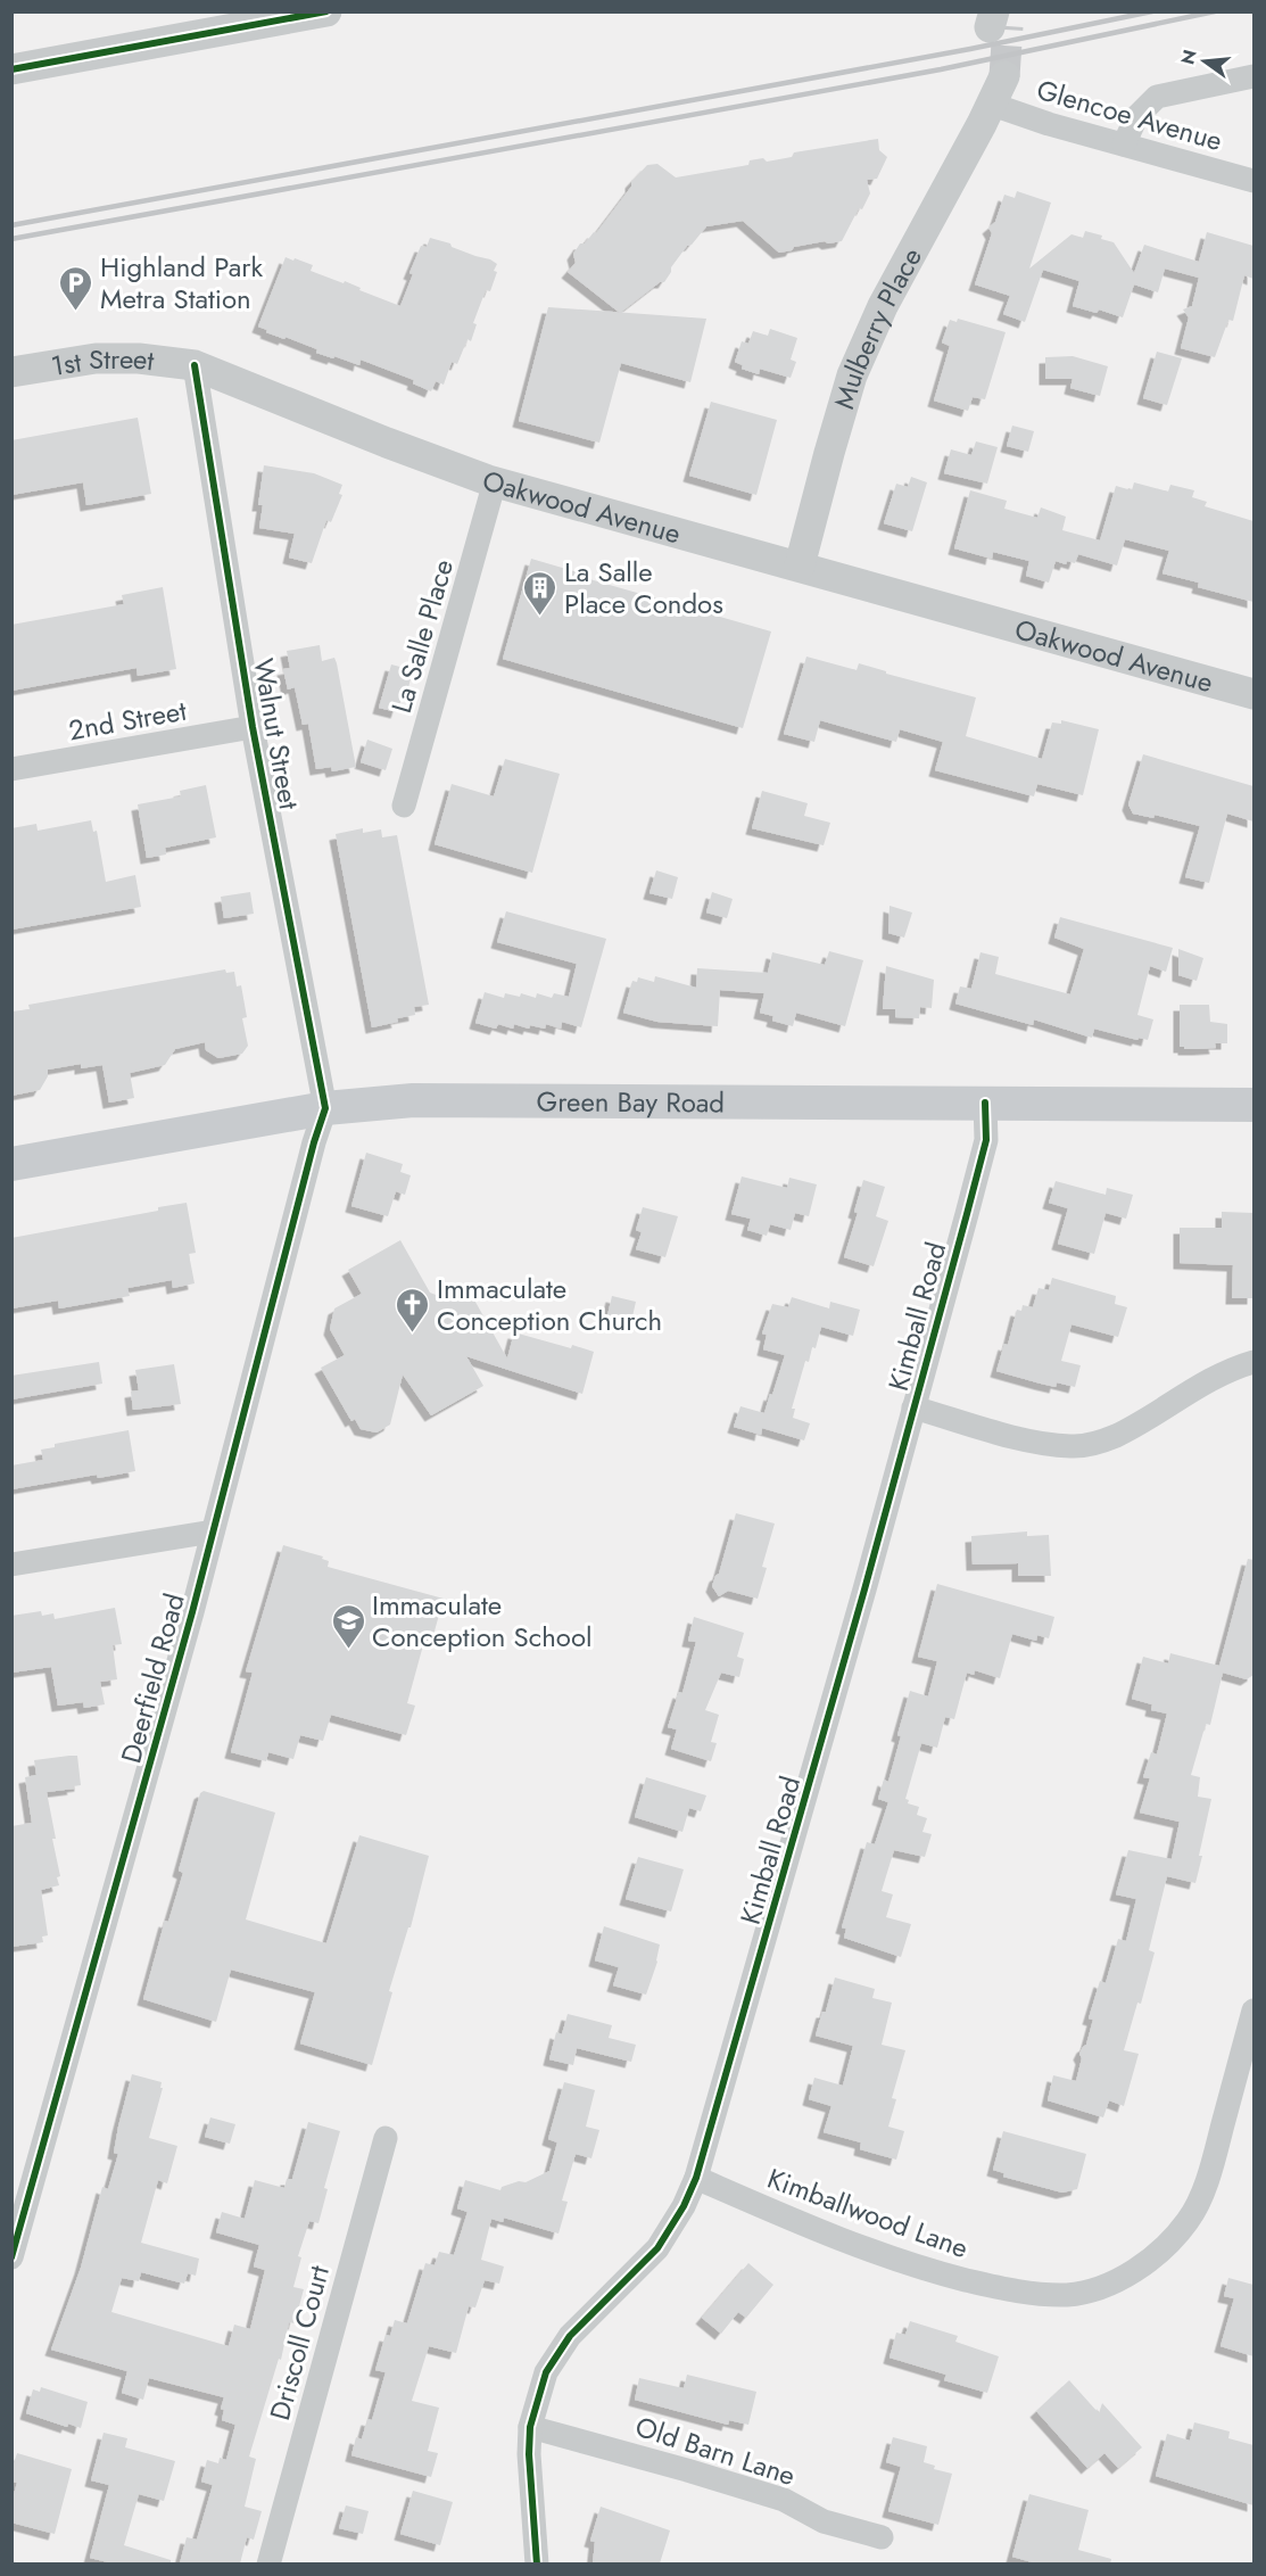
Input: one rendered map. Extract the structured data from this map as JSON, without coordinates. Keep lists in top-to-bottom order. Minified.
{"streets":{"main road":["Green Bay Road"],"street":["Glencoe Avenue","Mulberry Place","1st Street","Oakwood Avenue","La Salle Place","2nd Street","Walnut Street","Kimball Road","Deerfield Road","Kimballwood Lane","Driscoll Court","Old Barn Lane"]},"crossings":[["Glencoe Avenue","Mulberry Place"],["Mulberry Place","Oakwood Avenue"],["1st Street","Oakwood Avenue"],["1st Street","Walnut Street"],["Oakwood Avenue","La Salle Place"],["Oakwood Avenue","Walnut Street"],["2nd Street","Walnut Street"],["Walnut Street","Green Bay Road"],["Walnut Street","Deerfield Road"],["Green Bay Road","Kimball Road"],["Green Bay Road","Deerfield Road"],["Kimball Road","Kimballwood Lane"],["Kimball Road","Old Barn Lane"]],"places":{"parking":["Highland Park Metra Station"],"building":["La Salle Place Condos"],"church":["Immaculate Conception Church"],"school or university":["Immaculate Conception School"]},"north":"left"}
